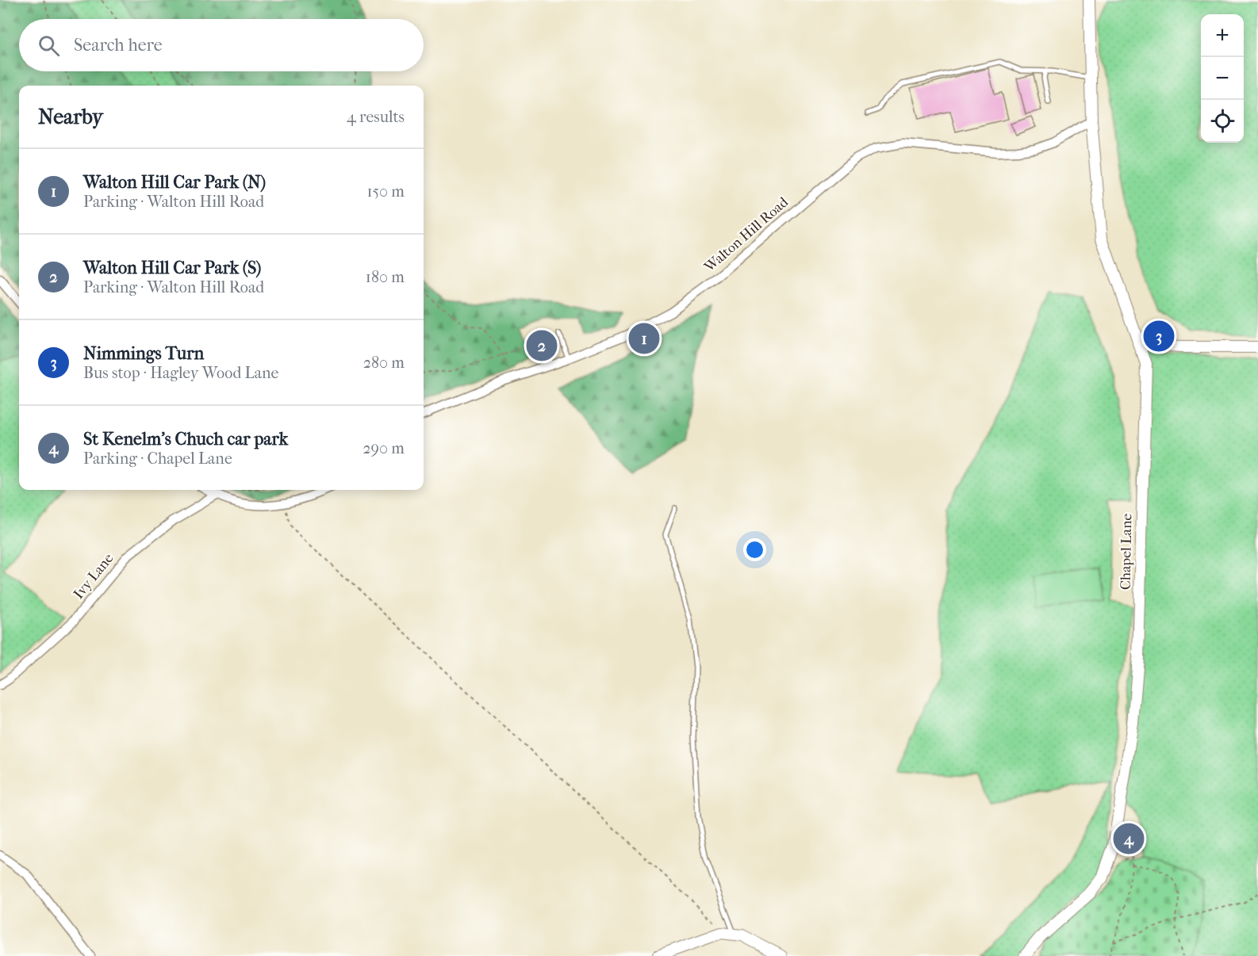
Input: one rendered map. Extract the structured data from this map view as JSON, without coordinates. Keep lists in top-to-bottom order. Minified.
{"streets":{"street":["Walton Hill Road","Chapel Lane","Ivy Lane"]},"crossings":[["Walton Hill Road","Chapel Lane"]],"page":{"map_buttons":["+","−"],"search":"Search here","heading":["Nearby","4 results"],"list":[{"mark":"1","name":"Walton Hill Car Park (N)","note":"Parking · Walton Hill Road","value":"150 m"},{"mark":"2","name":"Walton Hill Car Park (S)","note":"Parking · Walton Hill Road","value":"180 m"},{"mark":"3","name":"Nimmings Turn","note":"Bus stop · Hagley Wood Lane","value":"280 m"},{"mark":"4","name":"St Kenelm's Chuch car park","note":"Parking · Chapel Lane","value":"290 m"}],"pins":["3","1","2","4"]}}
